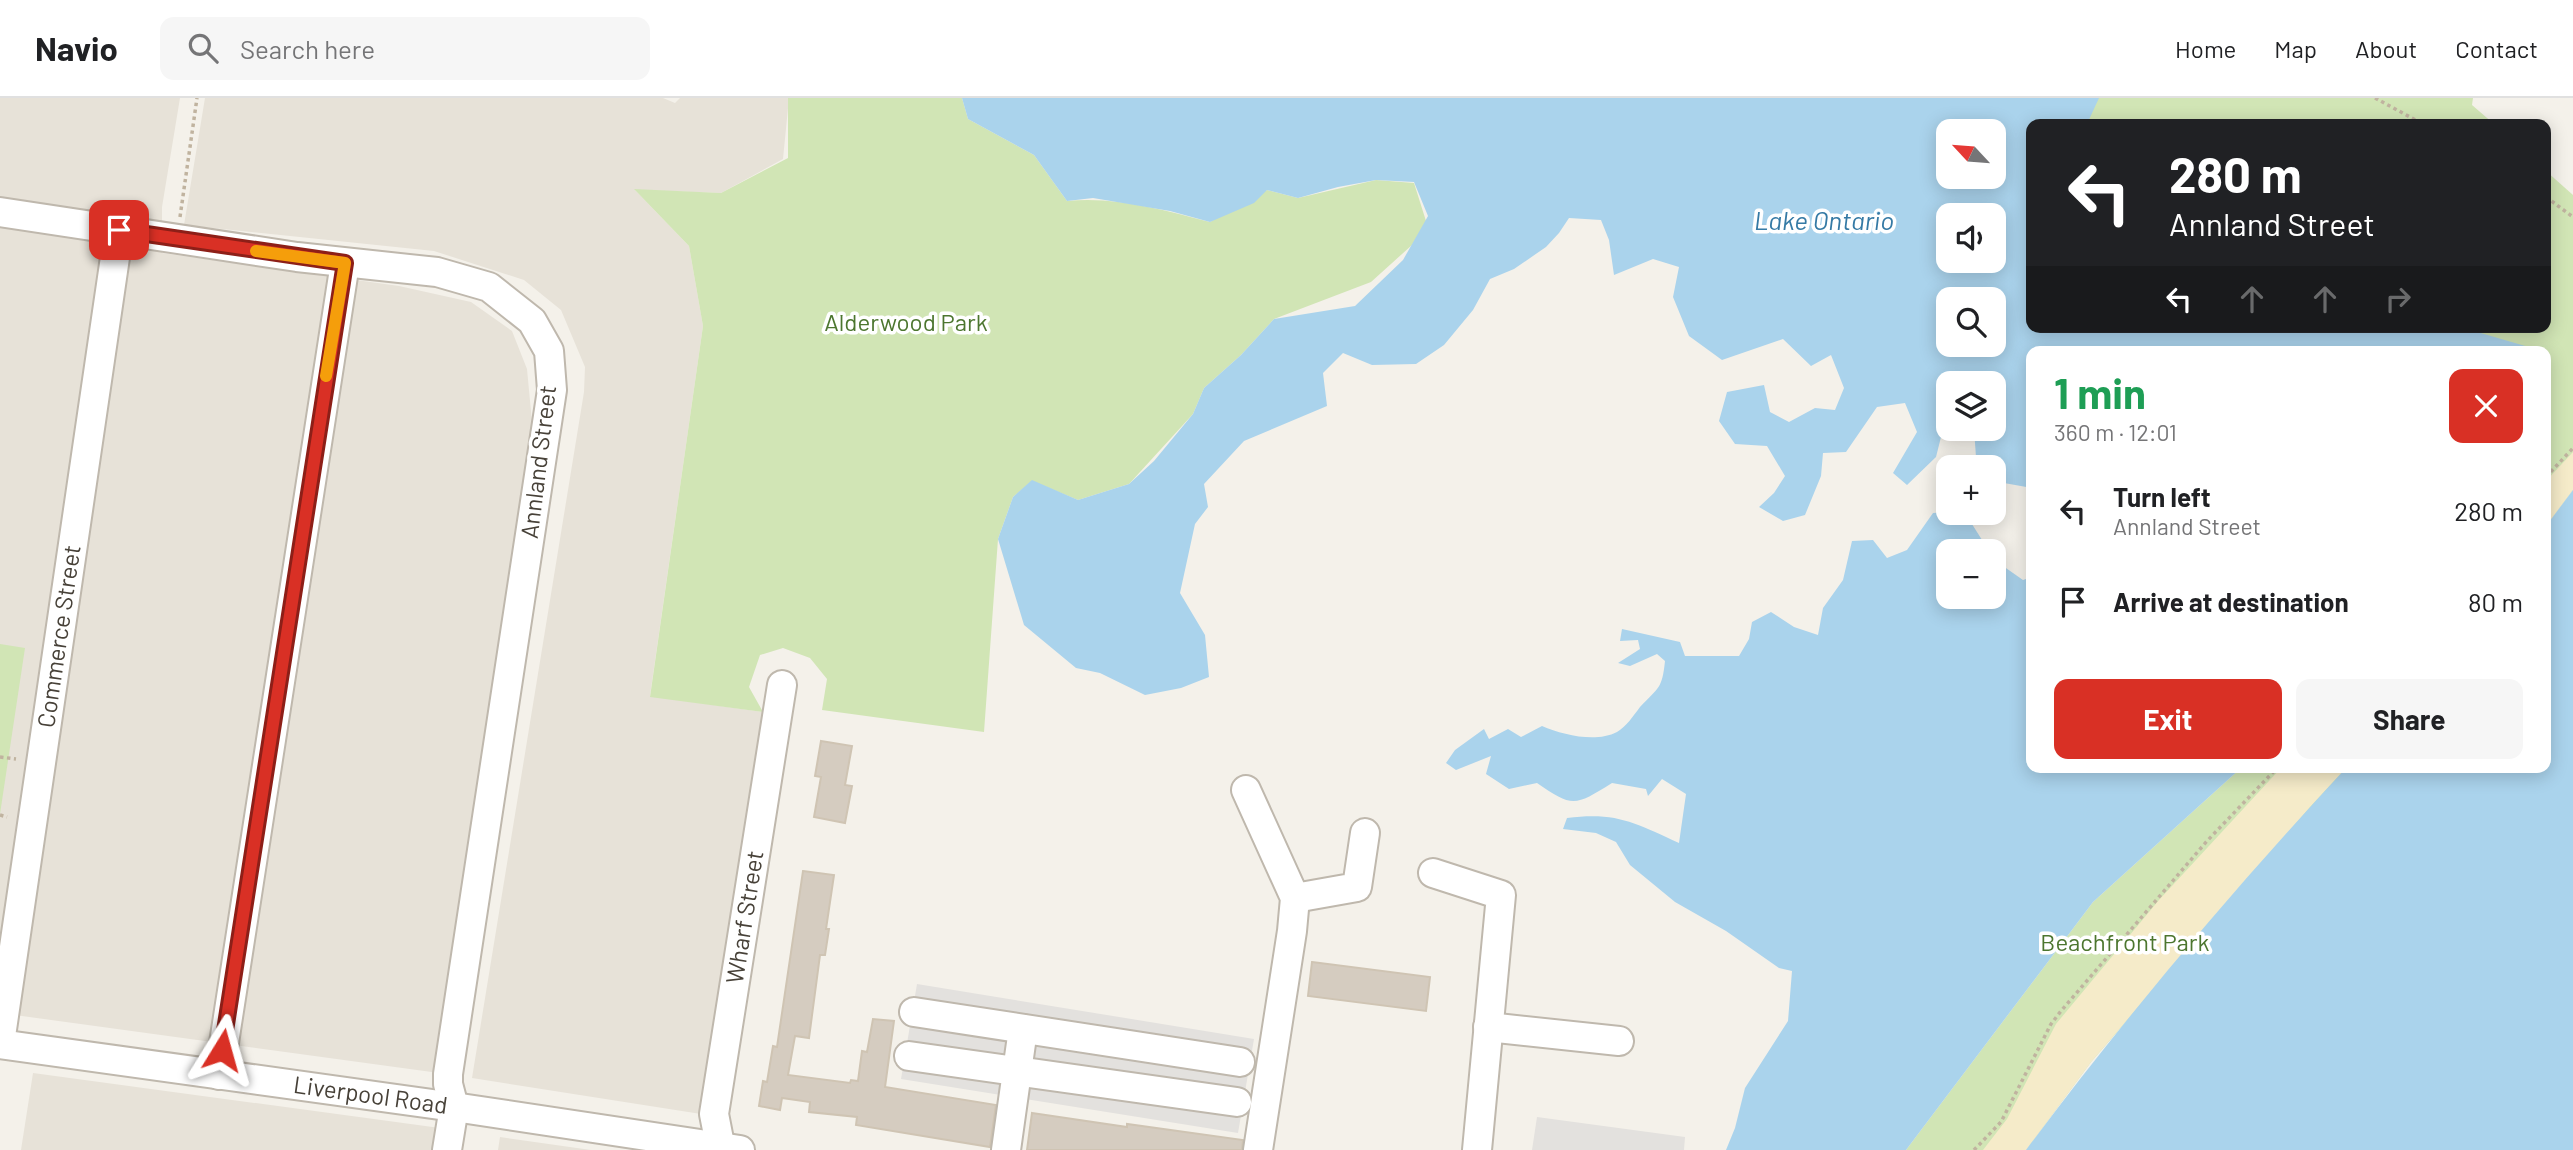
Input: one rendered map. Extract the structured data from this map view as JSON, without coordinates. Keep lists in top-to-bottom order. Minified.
{"streets":{"street":["Annland Street","Commerce Street","Wharf Street","Liverpool Road"]},"crossings":[["Annland Street","Commerce Street"],["Annland Street","Liverpool Road"],["Commerce Street","Liverpool Road"],["Wharf Street","Liverpool Road"]],"water":["Lake Ontario"],"parks":["Alderwood Park","Beachfront Park"],"north":"top left","page":{"header":"Navio","search":"Search here","nav":["Home","Map","About","Contact"],"map_buttons":["+","−"],"turn":["280 m","Annland Street"],"heading":["1 min","360 m · 12:01"],"list":[{"name":"Turn left","note":"Annland Street","value":"280 m"},{"name":"Arrive at destination","value":"80 m"}],"buttons":["Exit","Share"]}}
